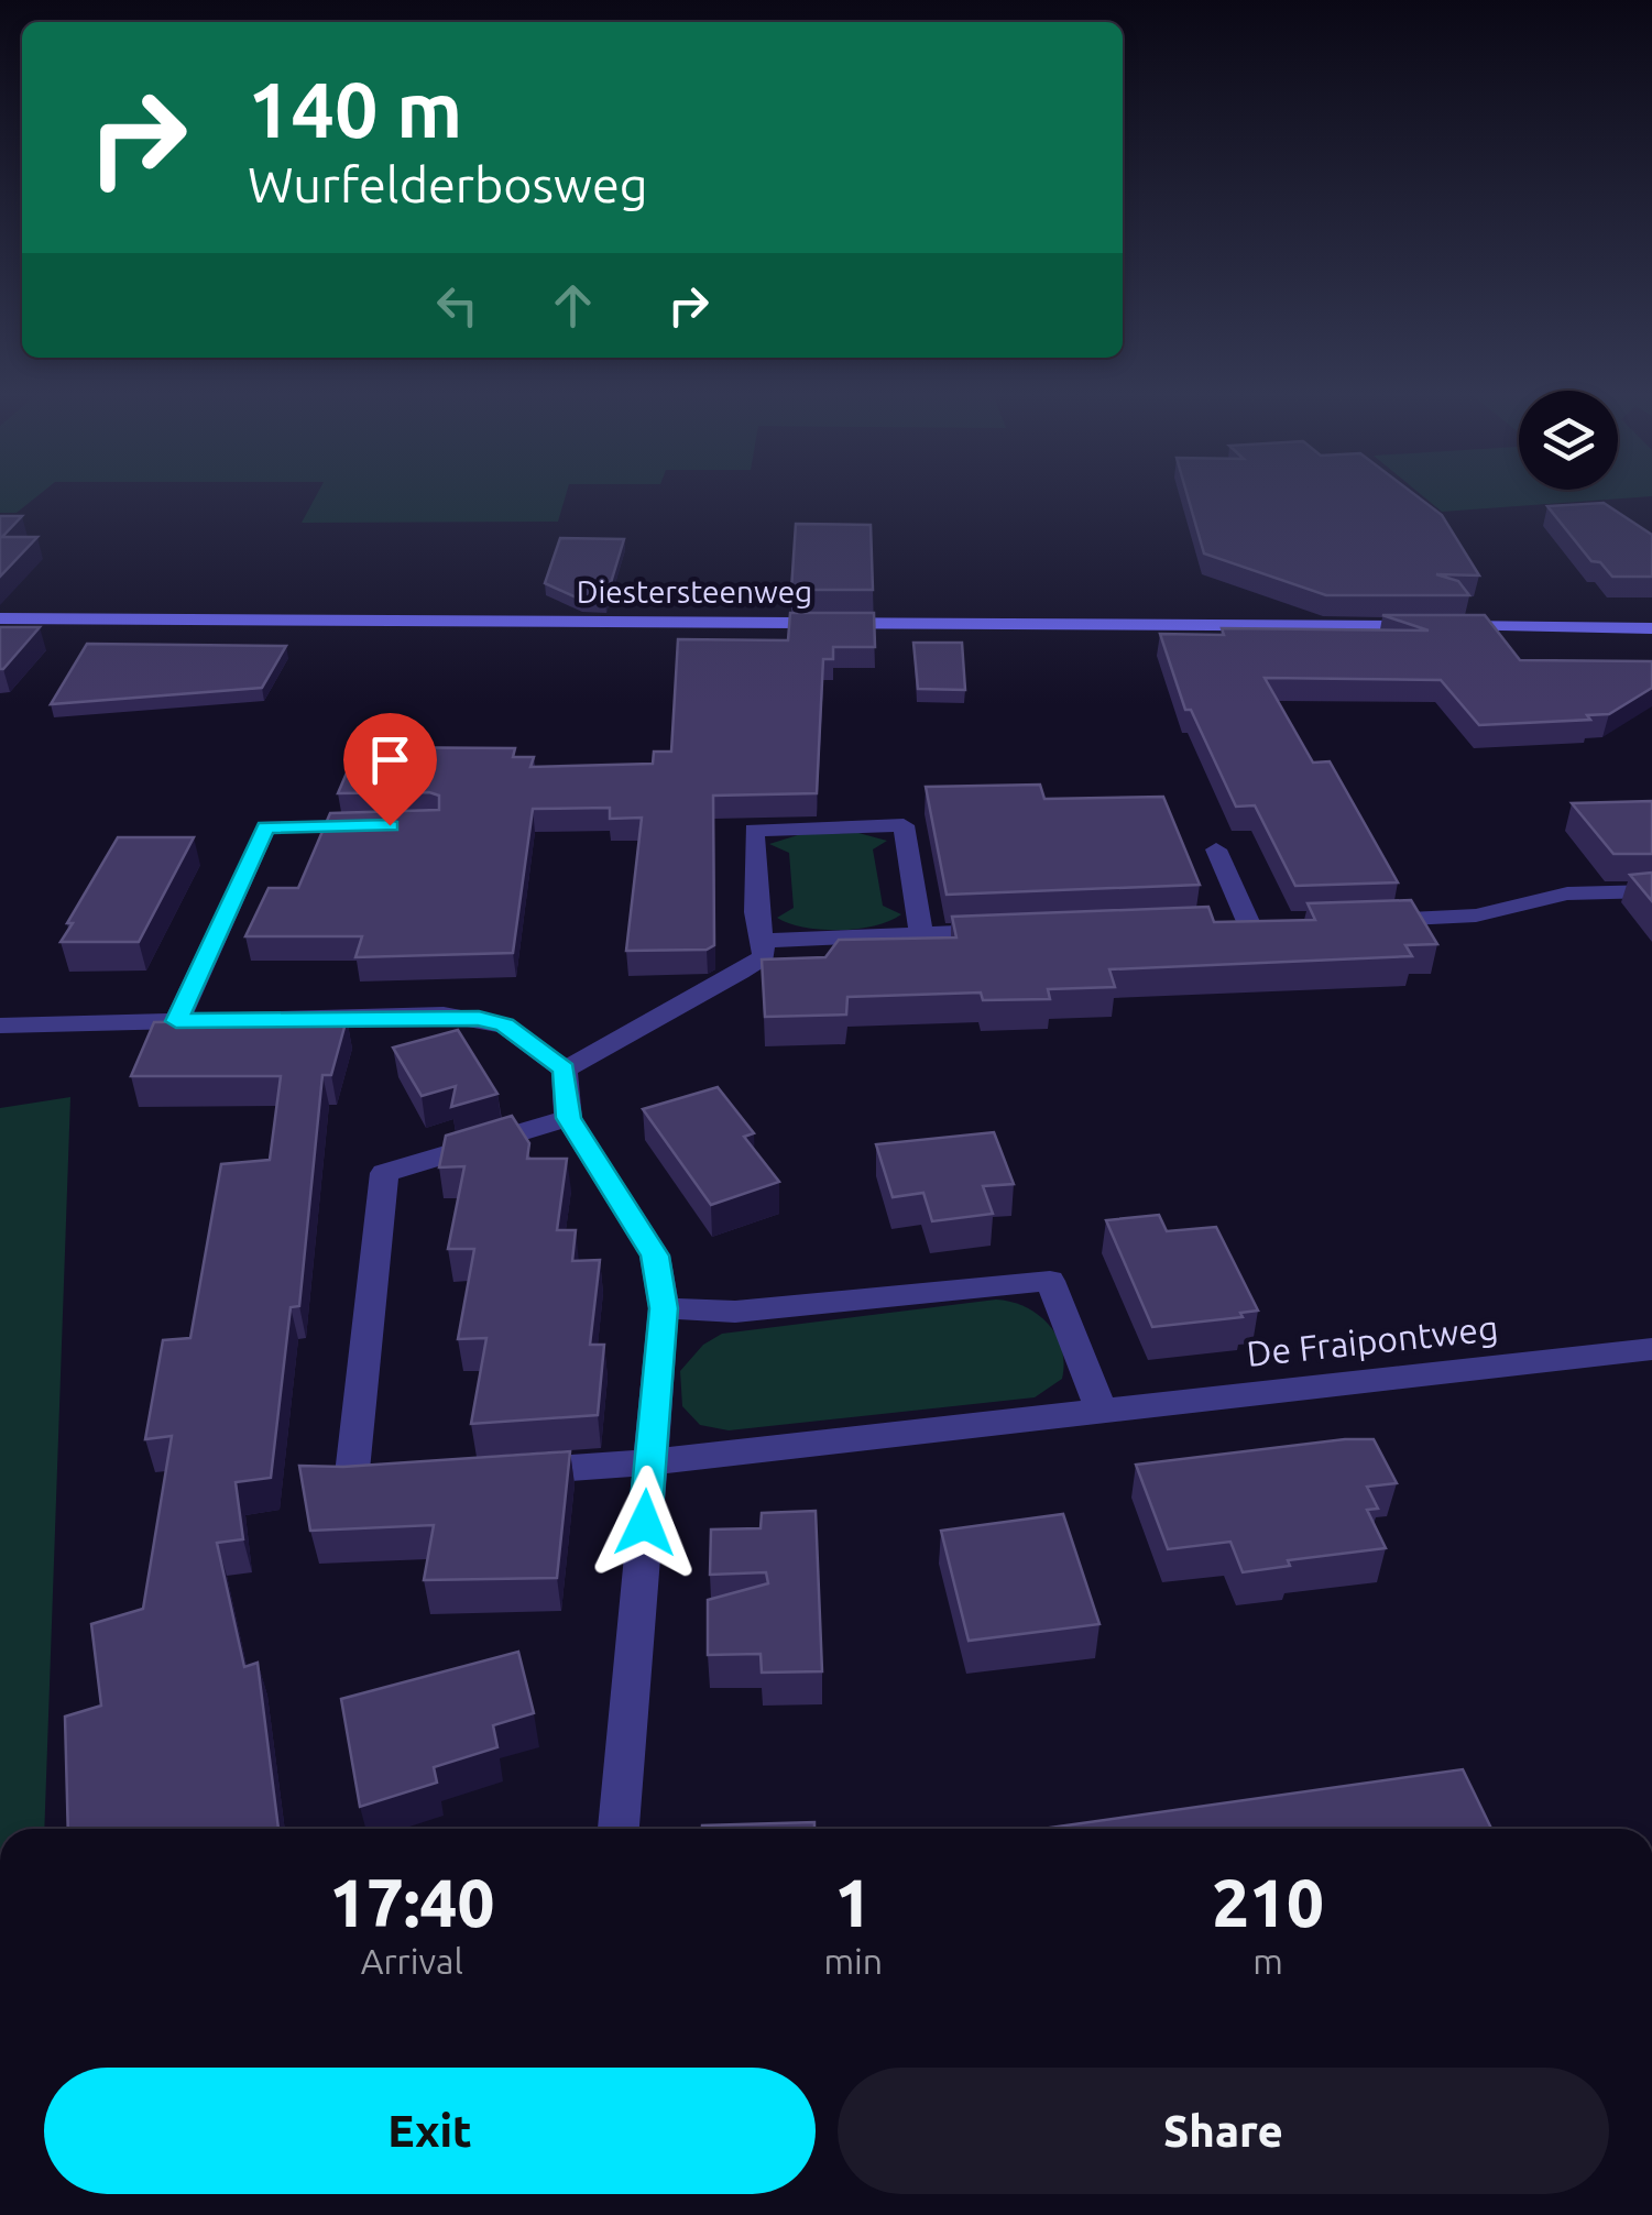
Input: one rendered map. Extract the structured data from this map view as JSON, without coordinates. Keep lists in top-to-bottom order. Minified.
{"streets":{"main road":["Diestersteenweg"],"street":["De Fraipontweg"]},"page":{"turn":["140 m","Wurfelderbosweg"],"eta":["17:40","Arrival","1","min","210","m"],"buttons":["Exit","Share"]}}
